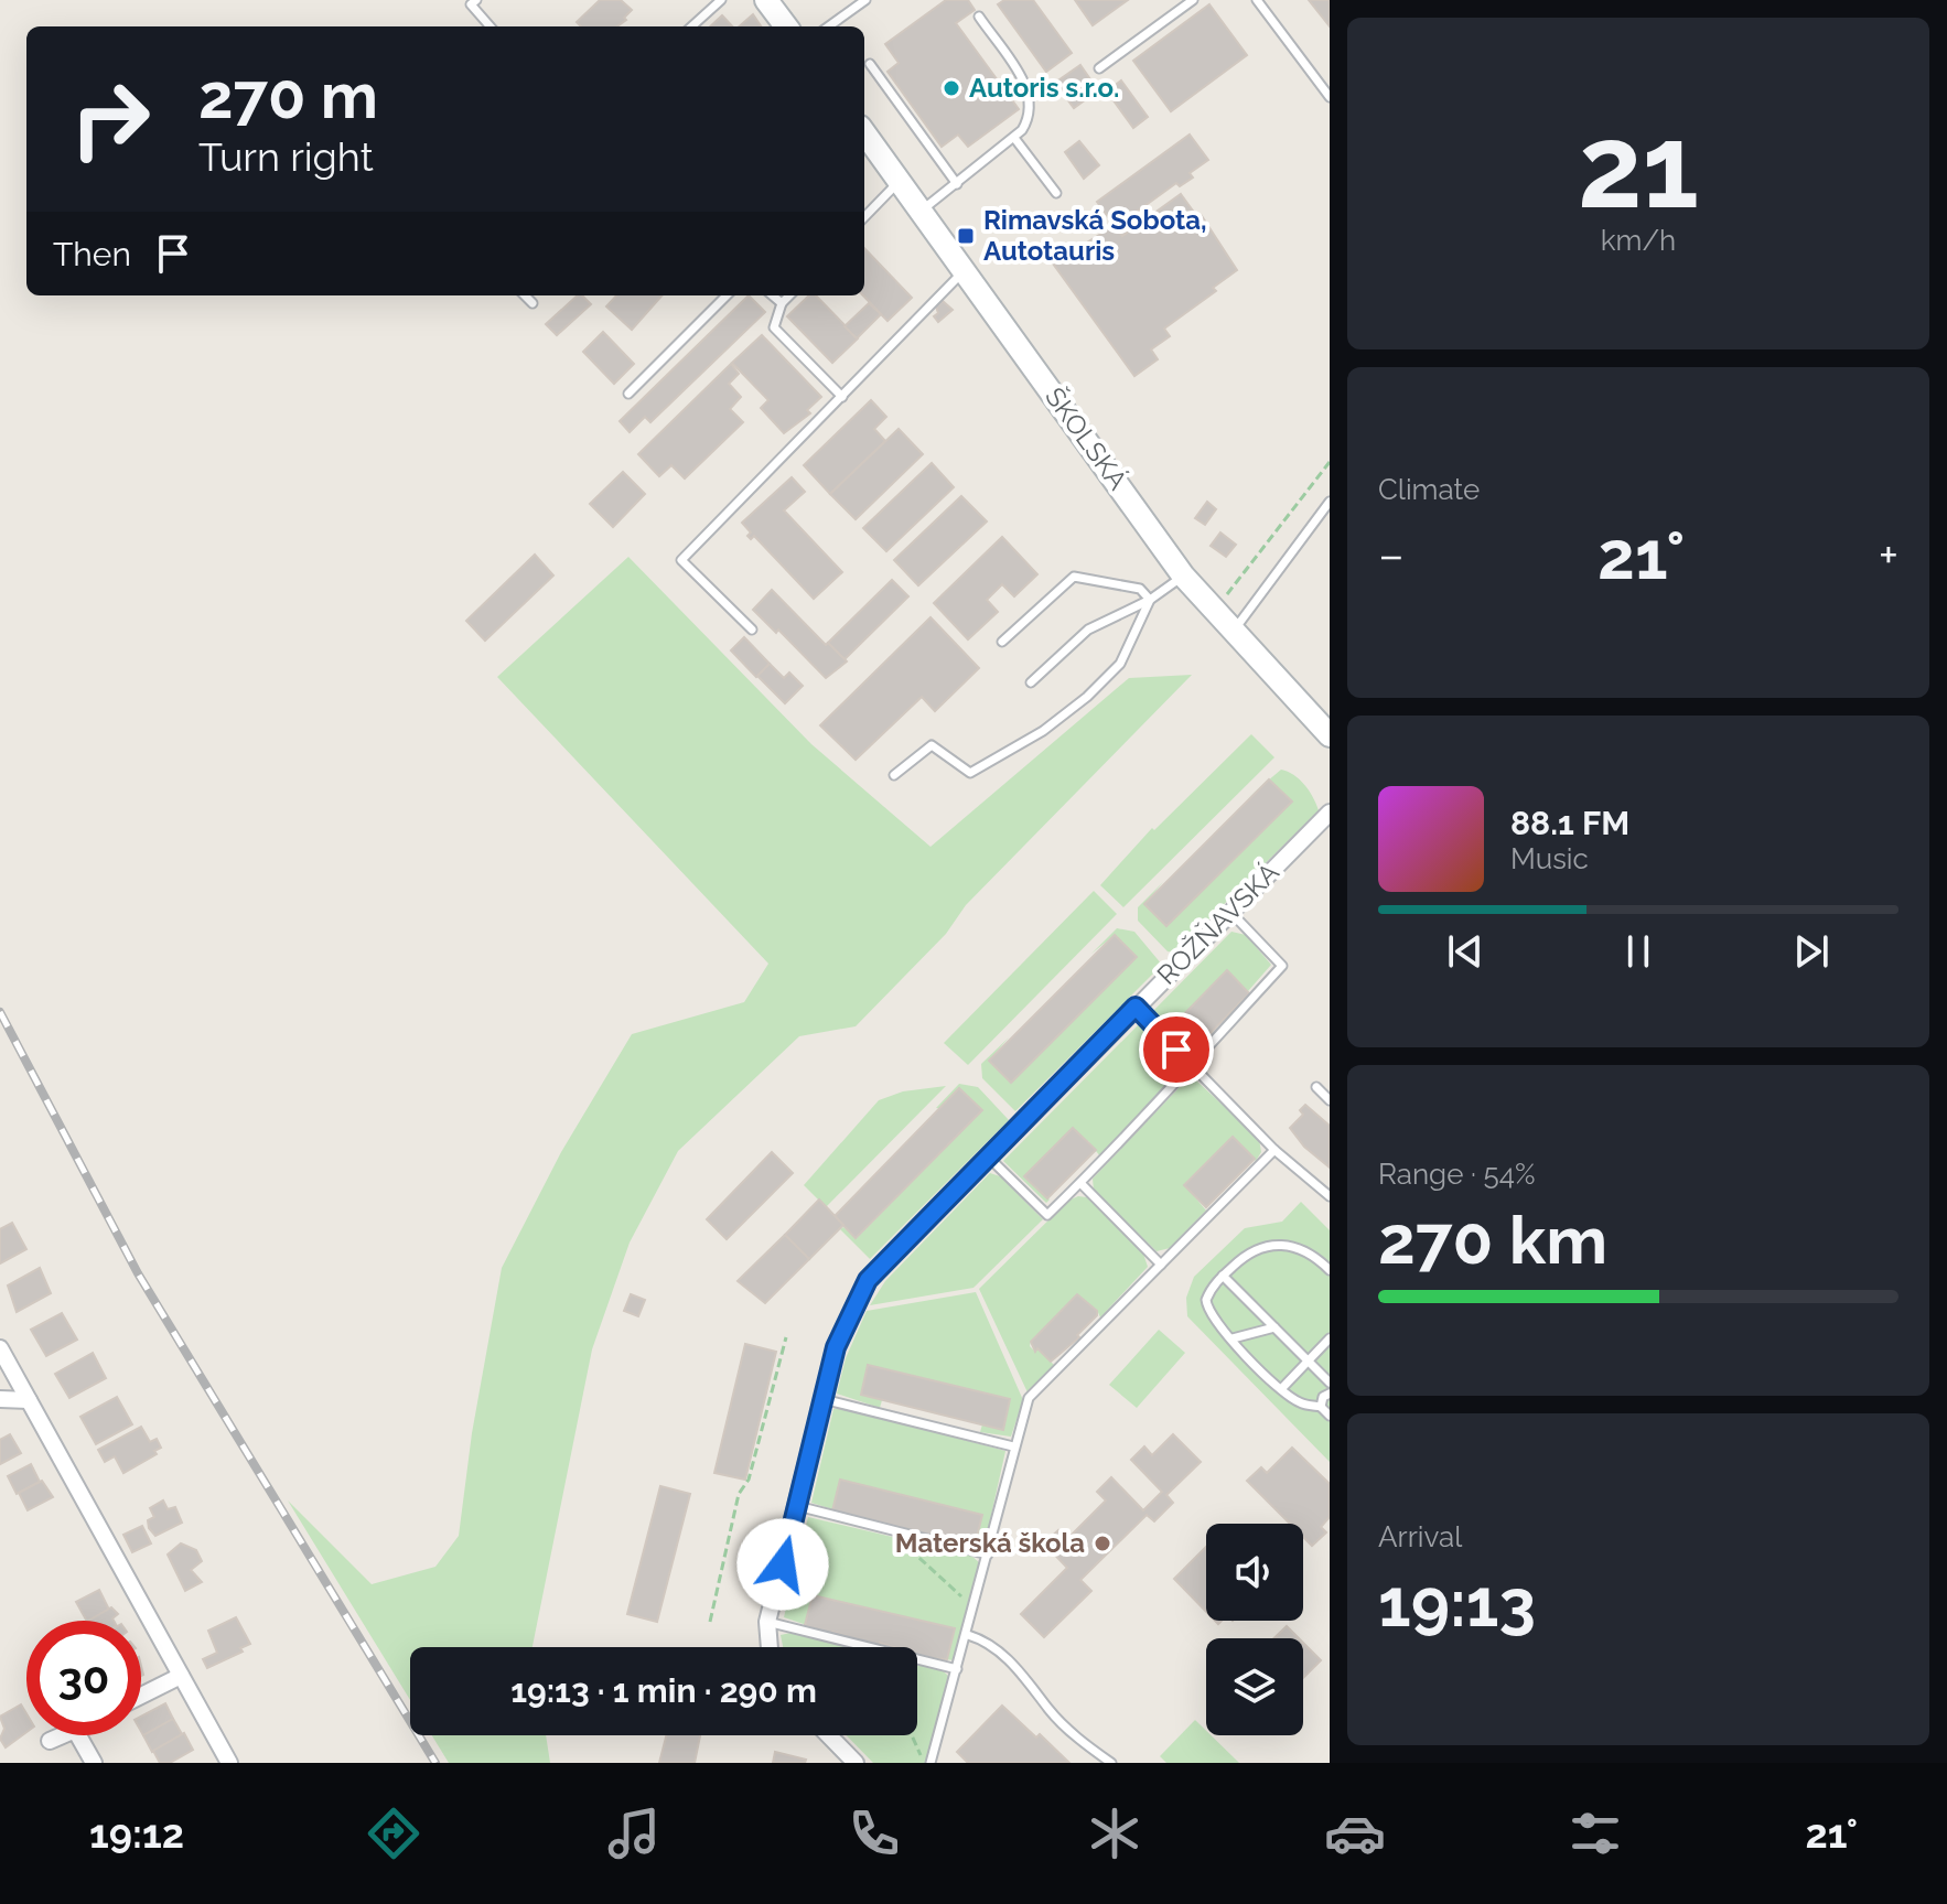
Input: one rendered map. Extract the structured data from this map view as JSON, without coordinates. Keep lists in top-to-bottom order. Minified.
{"streets":{"main road":["ŠKOLSKÁ"],"street":["ROŽŇAVSKÁ"]},"places":{"other":["Autoris s.r.o.","Materská škola"],"transit":["Rimavská Sobota, Autotauris"]},"page":{"tile":[["21","km/h"],"Climate",["Range · 54%","270 km"],["Arrival","19:13"]],"turn":["270 m","Turn right"],"then":"Then","heat":["−","21°","+"],"song":["88.1 FM","Music"],"limit":"30","trip":"19:13 · 1 min · 290 m","tabs":["19:12","21°"]}}
